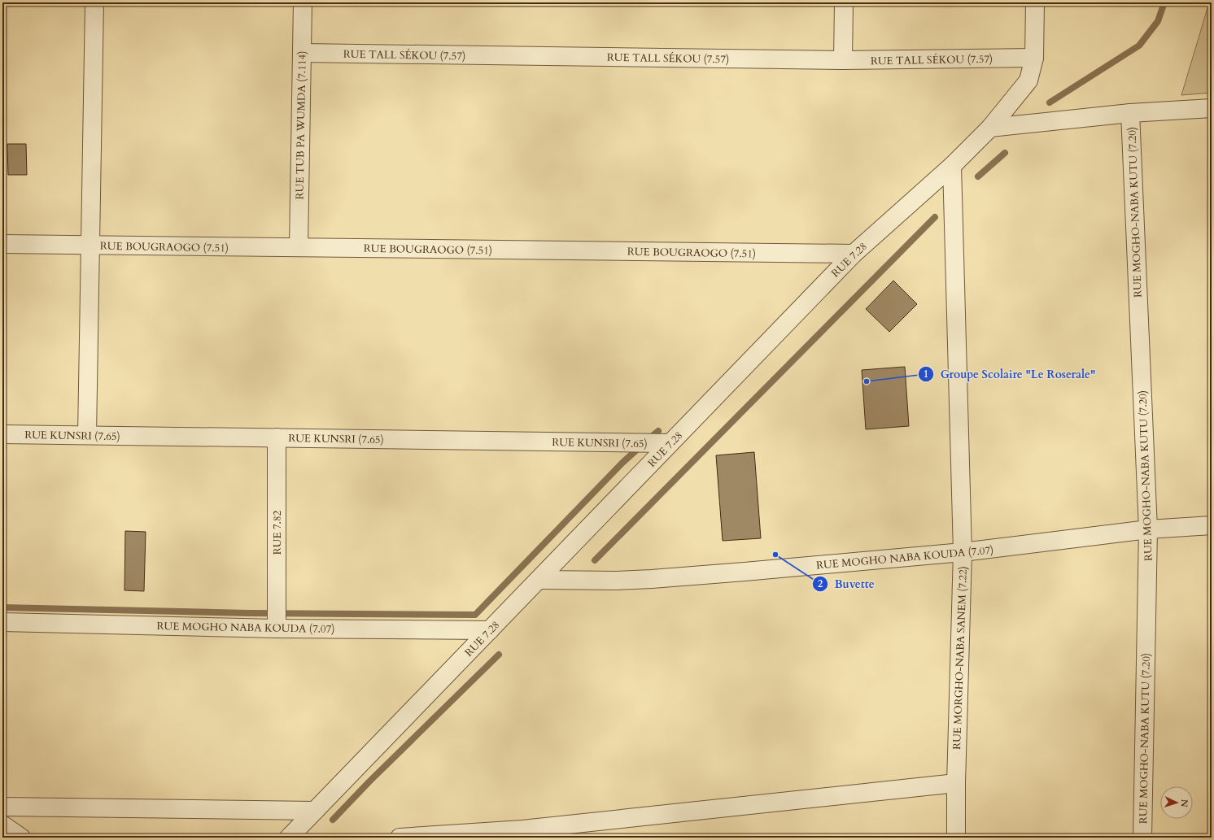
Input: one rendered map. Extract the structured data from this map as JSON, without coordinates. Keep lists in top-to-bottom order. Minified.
{"streets":{"street":["RUE TALL SÉKOU (7.57)","RUE TUB PA WUMDA (7.114)","RUE MOGHO-NABA KUTU (7.20)","RUE BOUGRAOGO (7.51)","RUE 7.28","RUE KUNSRI (7.65)","RUE 7.82","RUE MOGHO NABA KOUDA (7.07)","RUE MORGHO-NABA SANEM (7.22)"]},"crossings":[["RUE TALL SÉKOU (7.57)","RUE TUB PA WUMDA (7.114)"],["RUE TALL SÉKOU (7.57)","RUE 7.28"],["RUE TUB PA WUMDA (7.114)","RUE BOUGRAOGO (7.51)"],["RUE MOGHO-NABA KUTU (7.20)","RUE MOGHO NABA KOUDA (7.07)"],["RUE BOUGRAOGO (7.51)","RUE 7.28"],["RUE 7.28","RUE KUNSRI (7.65)"],["RUE 7.28","RUE MOGHO NABA KOUDA (7.07)"],["RUE 7.28","RUE MORGHO-NABA SANEM (7.22)"],["RUE KUNSRI (7.65)","RUE 7.82"],["RUE 7.82","RUE MOGHO NABA KOUDA (7.07)"],["RUE MOGHO NABA KOUDA (7.07)","RUE MORGHO-NABA SANEM (7.22)"]],"places":["Groupe Scolaire \"Le Roserale\"","Buvette"],"north":"right"}
